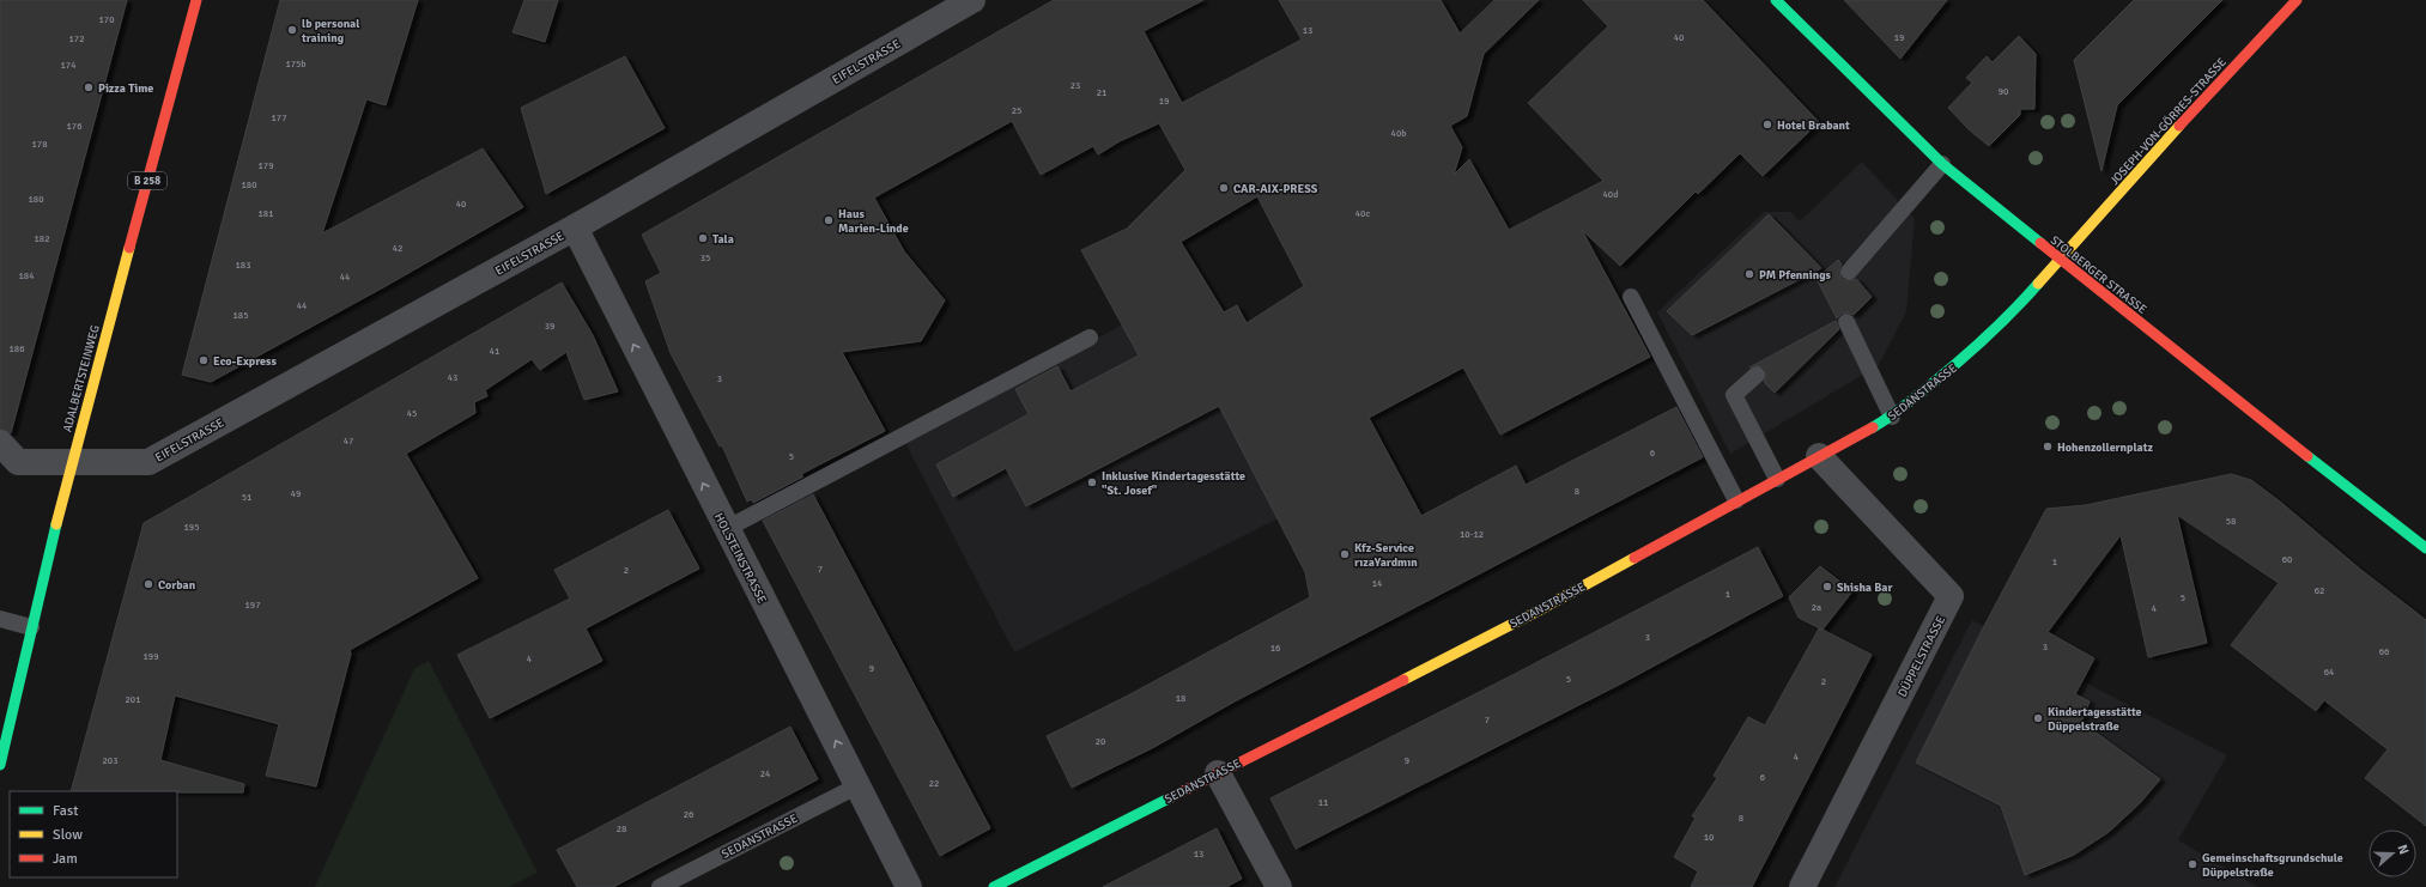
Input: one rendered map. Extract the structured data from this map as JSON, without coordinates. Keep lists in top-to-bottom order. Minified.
{"streets":{"main road":["JOSEPH-VON-GÖRRES-STRASSE","B 258","STOLBERGER STRASSE","ADALBERTSTEINWEG","SEDANSTRASSE"],"street":["EIFELSTRASSE","HOLSTEINSTRASSE","DÜPPELSTRASSE"]},"crossings":[["EIFELSTRASSE","ADALBERTSTEINWEG"],["EIFELSTRASSE","HOLSTEINSTRASSE"],["JOSEPH-VON-GÖRRES-STRASSE","STOLBERGER STRASSE"],["JOSEPH-VON-GÖRRES-STRASSE","SEDANSTRASSE"],["STOLBERGER STRASSE","SEDANSTRASSE"],["SEDANSTRASSE","HOLSTEINSTRASSE"],["SEDANSTRASSE","DÜPPELSTRASSE"]],"one_way":["HOLSTEINSTRASSE"],"places":["lb personal training","Pizza Time","Hotel Brabant","CAR-AIX-PRESS","Haus Marien-Linde","Tala","PM Pfennings","Eco-Express","Hohenzollernplatz","Inklusive Kindertagesstätte \"St. Josef\"","Kfz-Service rızaYardmın","Corban","Shisha Bar","Kindertagesstätte Düppelstraße","Gemeinschaftsgrundschule Düppelstraße"],"house_numbers":["170","13","40","19","172","175b","174","23","90","21","19","25","177","176","40b","178","179","180","40d","180","40","181","40c","182","42","35","183","184","44","44","185","39","186","41","43","3","45","47","6","5","8","49","51","58","195","10-12","60","1","7","2","14","62","1","5","197","2a","4","3","3","16","66","199","4","9","64","5","2","18","201","7","20","4","203","9","24","6","22","11","26","8","28","10","13"],"legend":["Fast","Slow","Jam"],"north":"right"}
